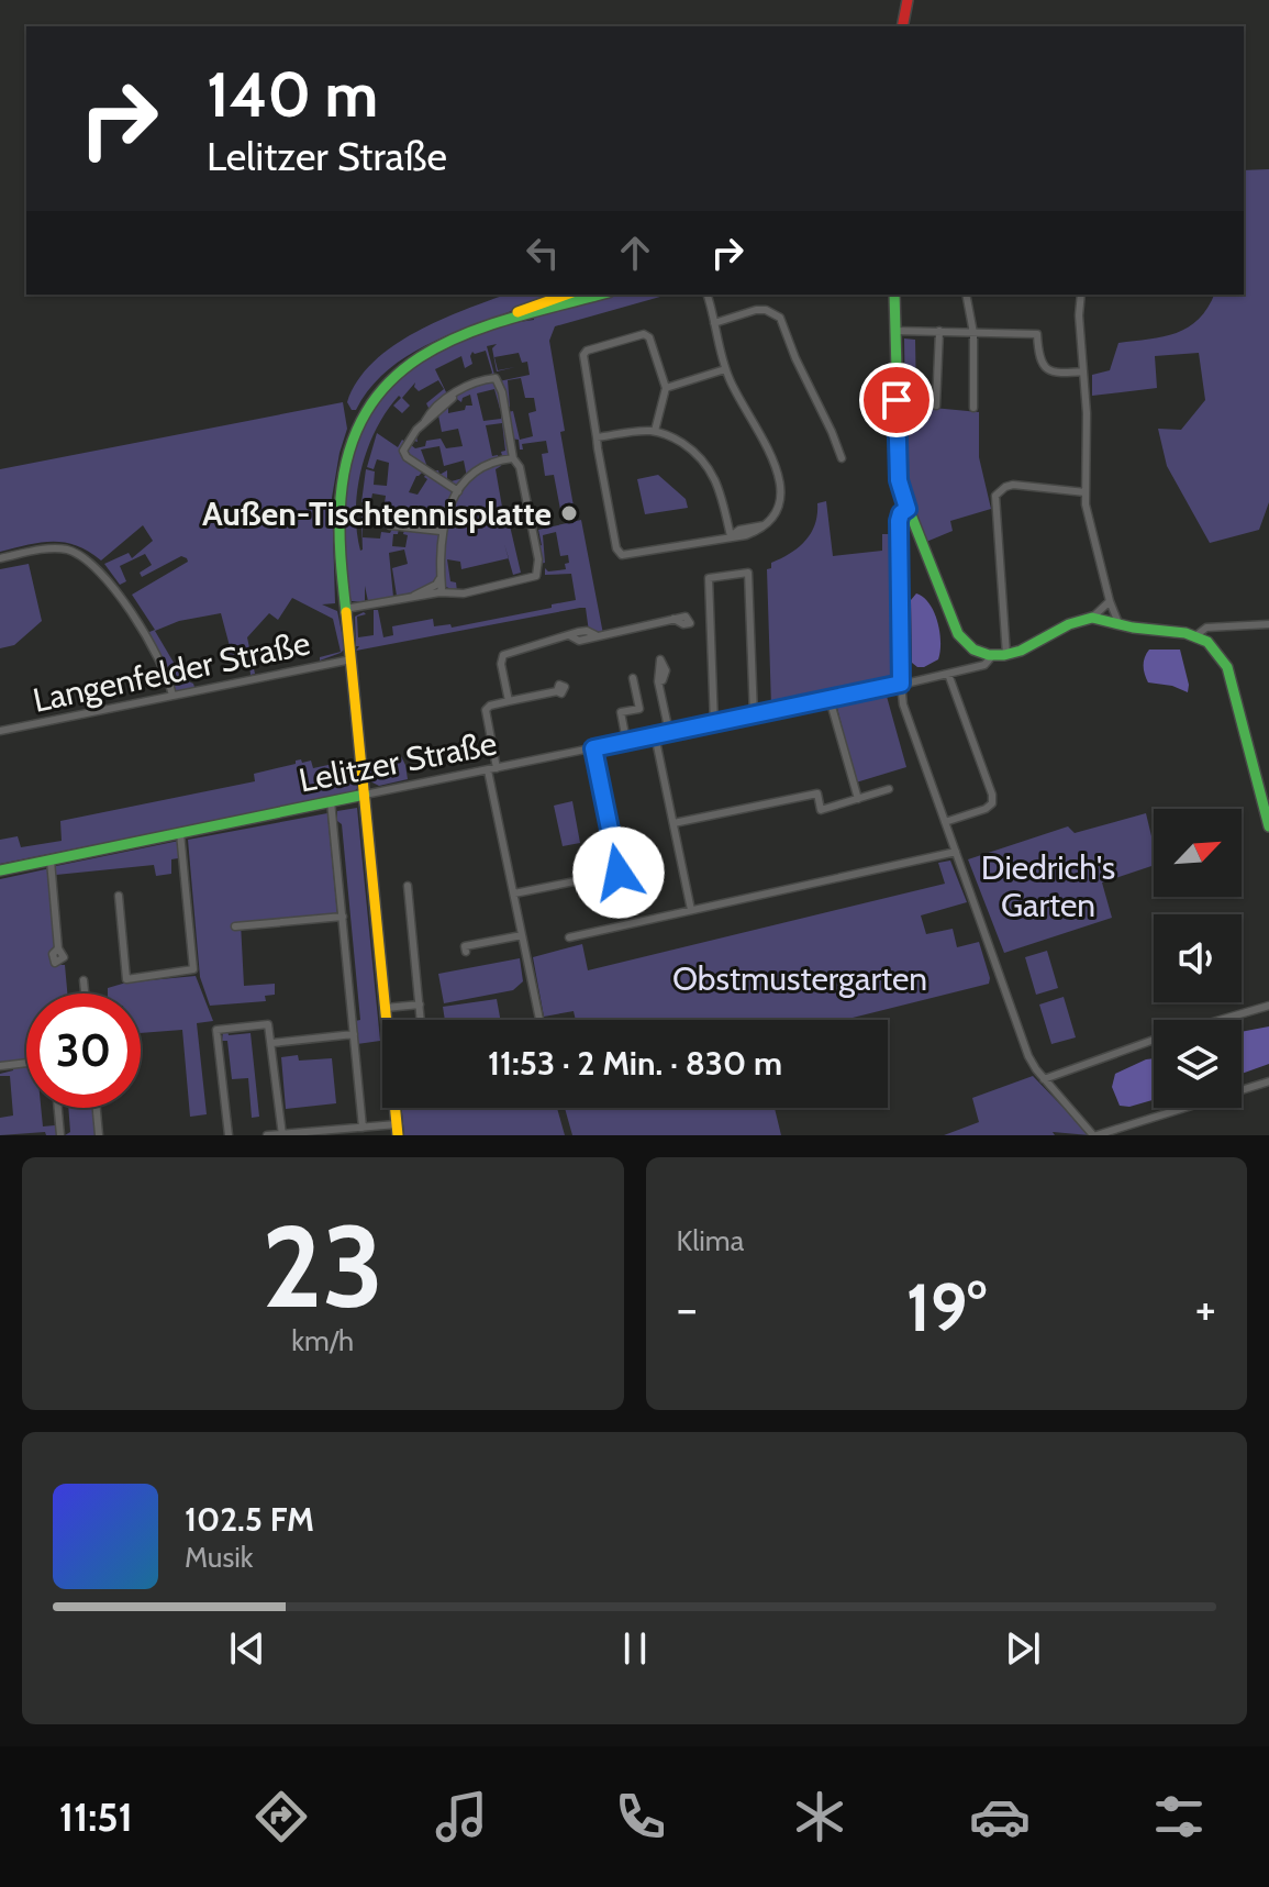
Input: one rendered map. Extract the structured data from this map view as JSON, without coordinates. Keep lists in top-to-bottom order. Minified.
{"streets":{"main road":["Lelitzer Straße"],"street":["Langenfelder Straße"]},"parks":["Diedrich's Garten","Obstmustergarten"],"places":["Außen-Tischtennisplatte"],"north":"top right","page":{"turn":["140 m","Lelitzer Straße"],"limit":"30","trip":"11:53 · 2 Min. · 830 m","tile":[["23","km/h"],"Klima"],"heat":["−","19°","+"],"song":["102.5 FM","Musik"],"tabs":"11:51"}}
